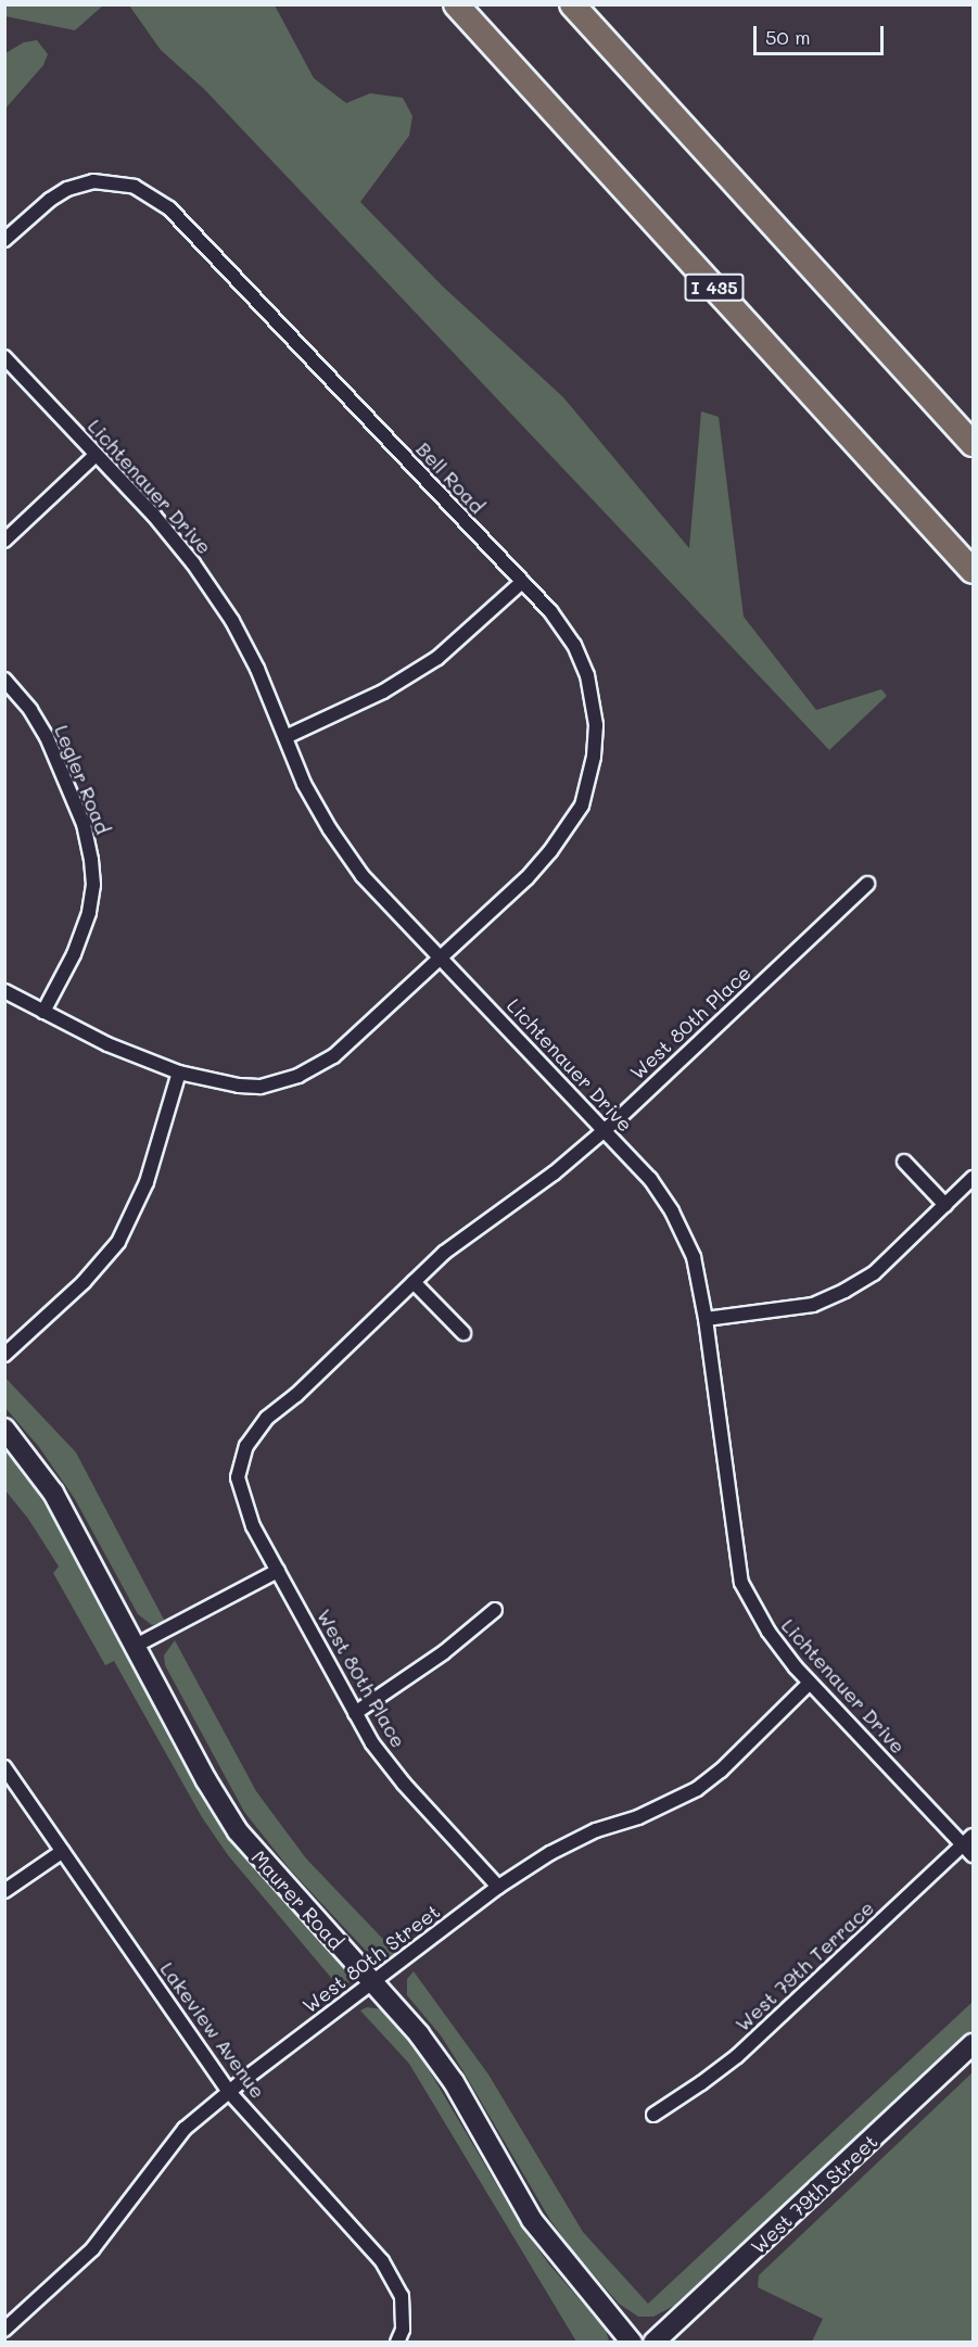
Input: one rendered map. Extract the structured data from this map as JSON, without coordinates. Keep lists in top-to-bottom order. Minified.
{"streets":{"highway":["I 435"],"street":["Bell Road","Lichtenauer Drive","Legler Road","West 80th Place","Maurer Road","West 80th Street","West 79th Terrace","Lakeview Avenue","West 79th Street"]},"crossings":[["Bell Road","Lichtenauer Drive"],["Bell Road","Legler Road"],["Lichtenauer Drive","West 80th Place"],["Lichtenauer Drive","West 80th Street"],["Lichtenauer Drive","West 79th Terrace"],["West 80th Place","West 80th Street"],["Maurer Road","West 80th Street"],["West 80th Street","Lakeview Avenue"]],"scale_bar":"50 m"}
